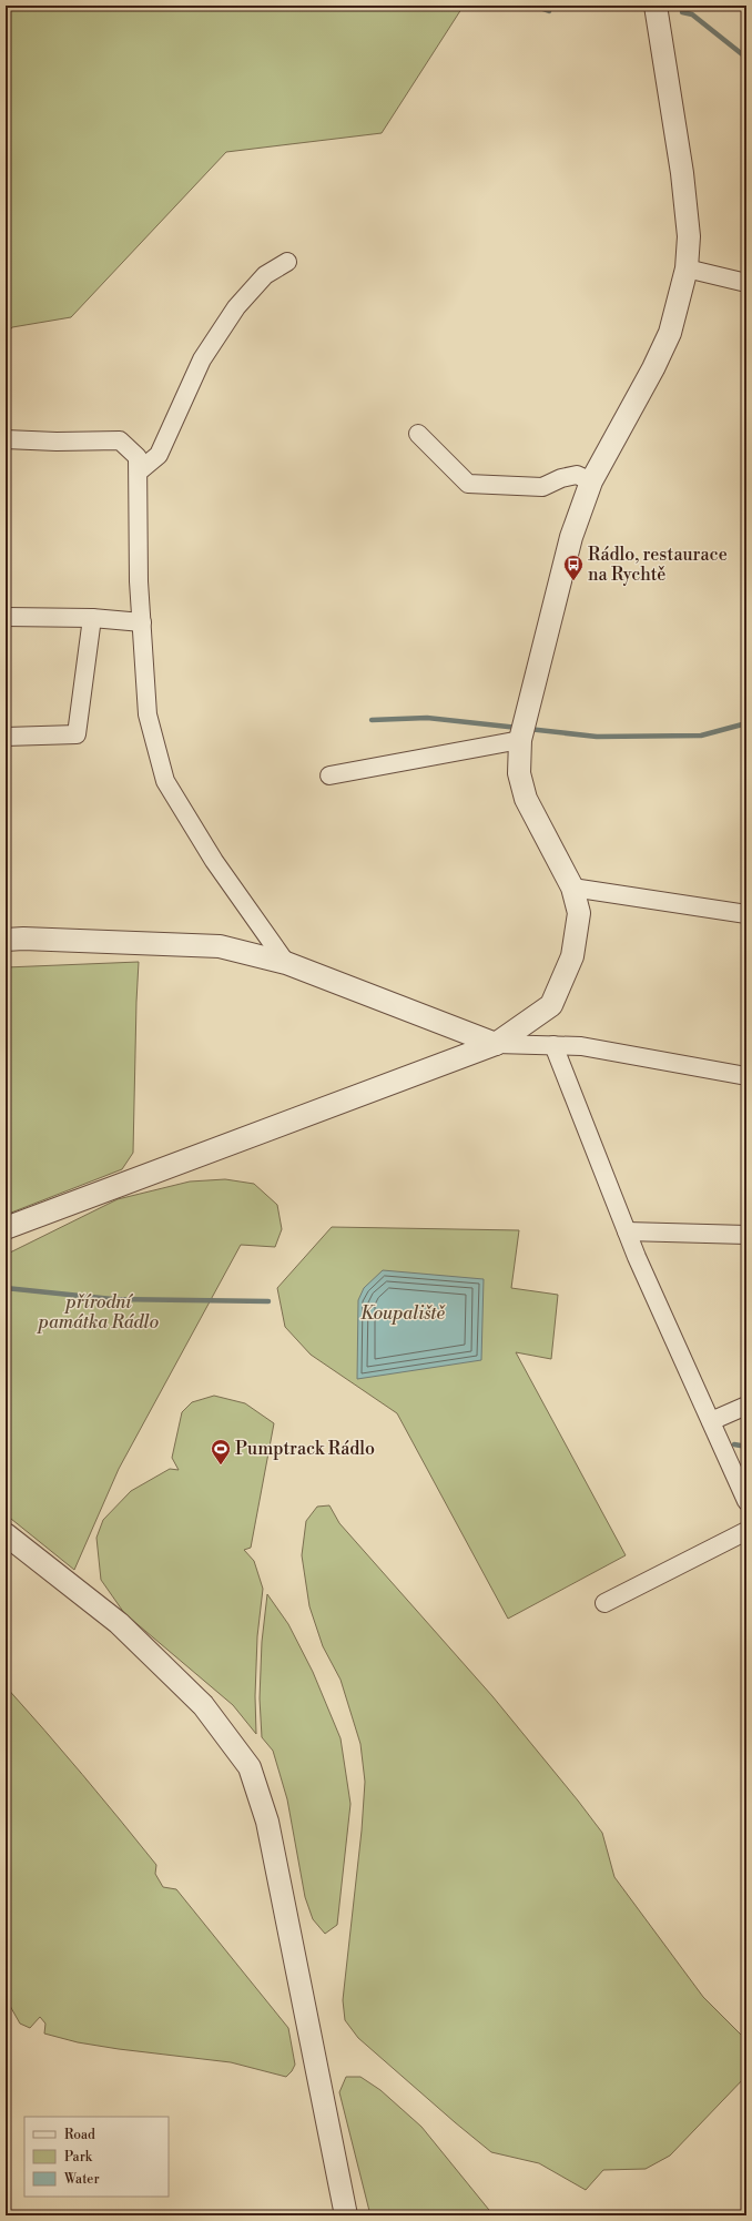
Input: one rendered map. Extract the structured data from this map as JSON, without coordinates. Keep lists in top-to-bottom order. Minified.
{"parks":["přírodní památka Rádlo","Koupaliště"],"places":{"bus stop":["Rádlo, restaurace na Rychtě"],"sports":["Pumptrack Rádlo"]},"legend":["Road","Park","Water"]}
